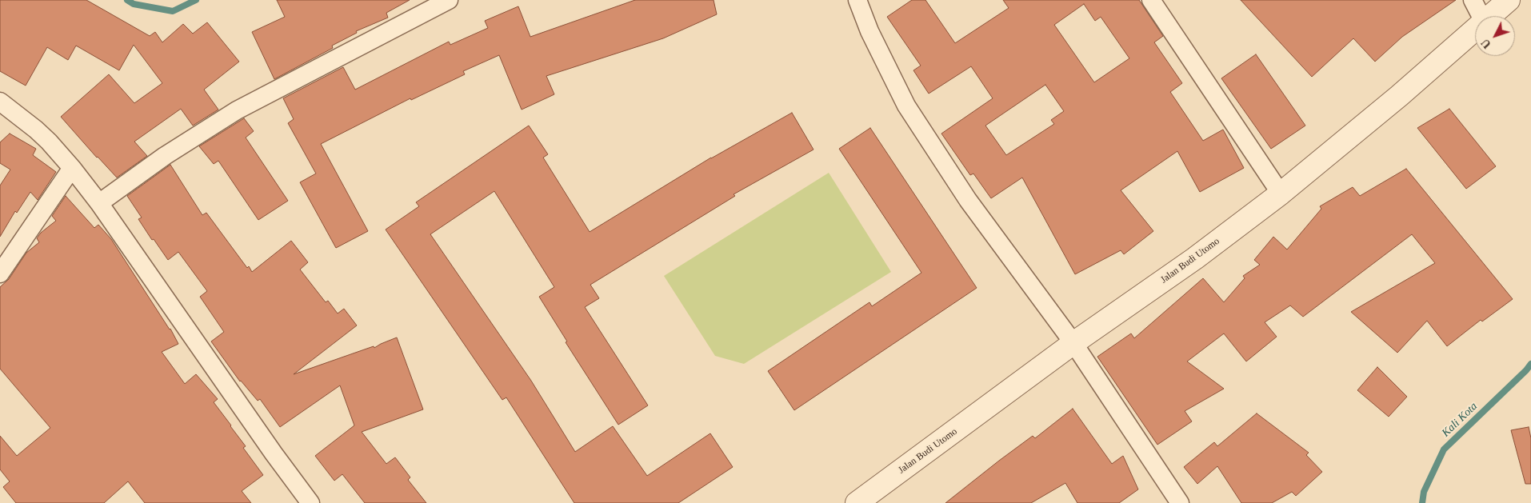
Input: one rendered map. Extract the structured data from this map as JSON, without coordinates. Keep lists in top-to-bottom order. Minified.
{"streets":{"street":["Jalan Budi Utomo"]},"water":["Kali Kota"],"north":"bottom left"}
